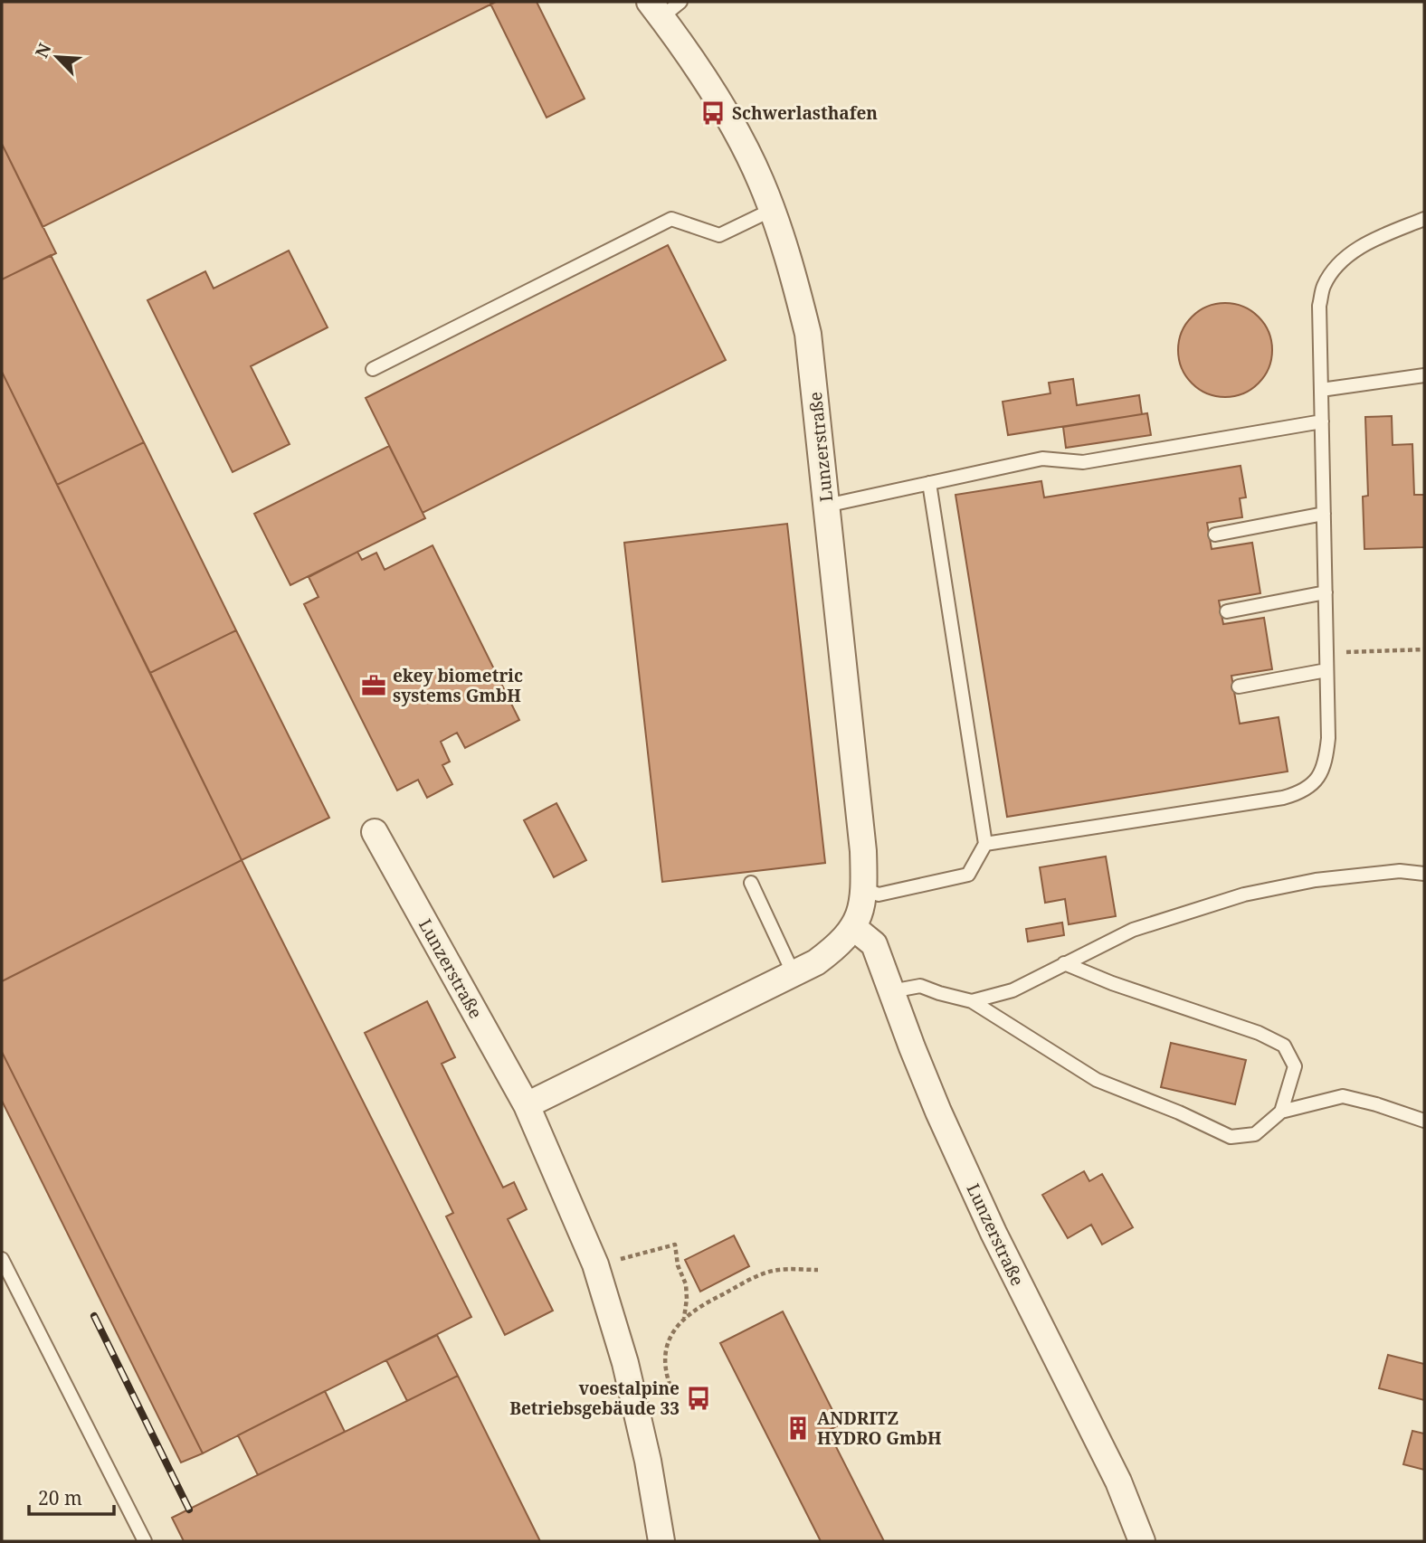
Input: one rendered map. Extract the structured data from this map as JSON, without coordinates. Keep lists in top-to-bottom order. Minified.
{"streets":{"street":["Lunzerstraße"]},"places":{"bus stop":["Schwerlasthafen","voestalpine Betriebsgebäude 33"],"office":["ekey biometric systems GmbH"],"building":["ANDRITZ HYDRO GmbH"]},"scale_bar":"20 m","north":"top left"}
